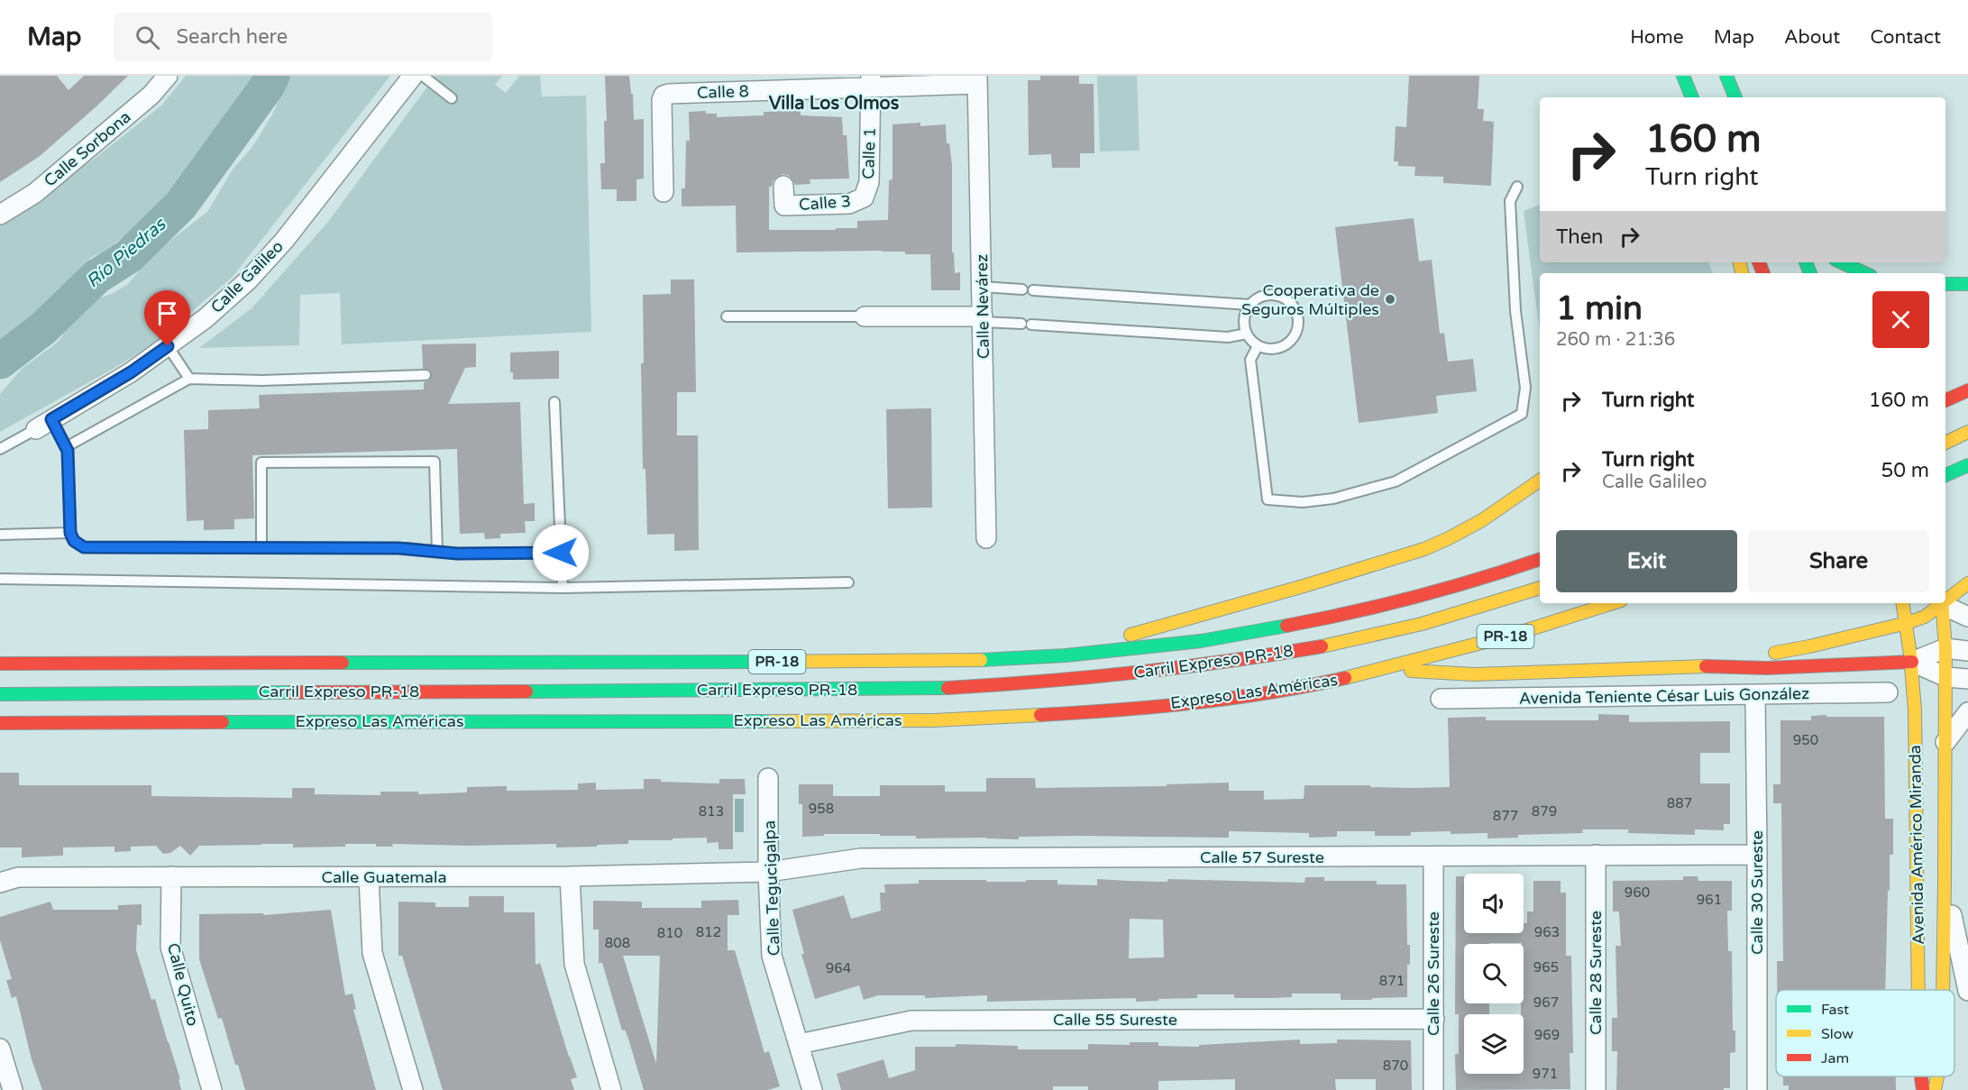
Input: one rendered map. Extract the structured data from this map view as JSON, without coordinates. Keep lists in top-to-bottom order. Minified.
{"streets":{"main road":["PR-18","Carril Expreso PR-18","Expreso Las Américas","Avenida Américo Miranda"],"street":["Calle 8","Calle Sorbona","Calle 1","Calle 3","Calle Galileo","Calle Nevárez","Avenida Teniente César Luis González","Calle 57 Sureste","Calle Guatemala","Calle Tegucigalpa","Calle 30 Sureste","Calle 28 Sureste","Calle 26 Sureste","Calle Quito","Calle 55 Sureste"]},"crossings":[["Calle 8","Calle 1"],["Calle 8","Calle Nevárez"],["Calle 1","Calle 3"],["Avenida Teniente César Luis González","Calle 30 Sureste"],["Calle 57 Sureste","Calle Guatemala"],["Calle 57 Sureste","Calle Tegucigalpa"],["Calle 57 Sureste","Calle 30 Sureste"],["Calle 57 Sureste","Calle 28 Sureste"],["Calle 57 Sureste","Calle 26 Sureste"],["Calle Guatemala","Calle Tegucigalpa"],["Calle Guatemala","Calle Quito"],["Calle Tegucigalpa","Calle 55 Sureste"],["Calle 26 Sureste","Calle 55 Sureste"]],"districts":["Villa Los Olmos"],"water":["Río Piedras"],"places":["Cooperativa de Seguros Múltiples"],"house_numbers":["950","887","958","813","879","877","960","961","812","963","810","808","965","964","871","967","969","870","971"],"legend":["Fast","Slow","Jam"],"page":{"header":"Map","search":"Search here","nav":["Home","Map","About","Contact"],"turn":["160 m","Turn right"],"then":"Then","heading":["1 min","260 m · 21:36"],"list":[{"name":"Turn right","value":"160 m"},{"name":"Turn right","note":"Calle Galileo","value":"50 m"}],"buttons":["Exit","Share"]}}
